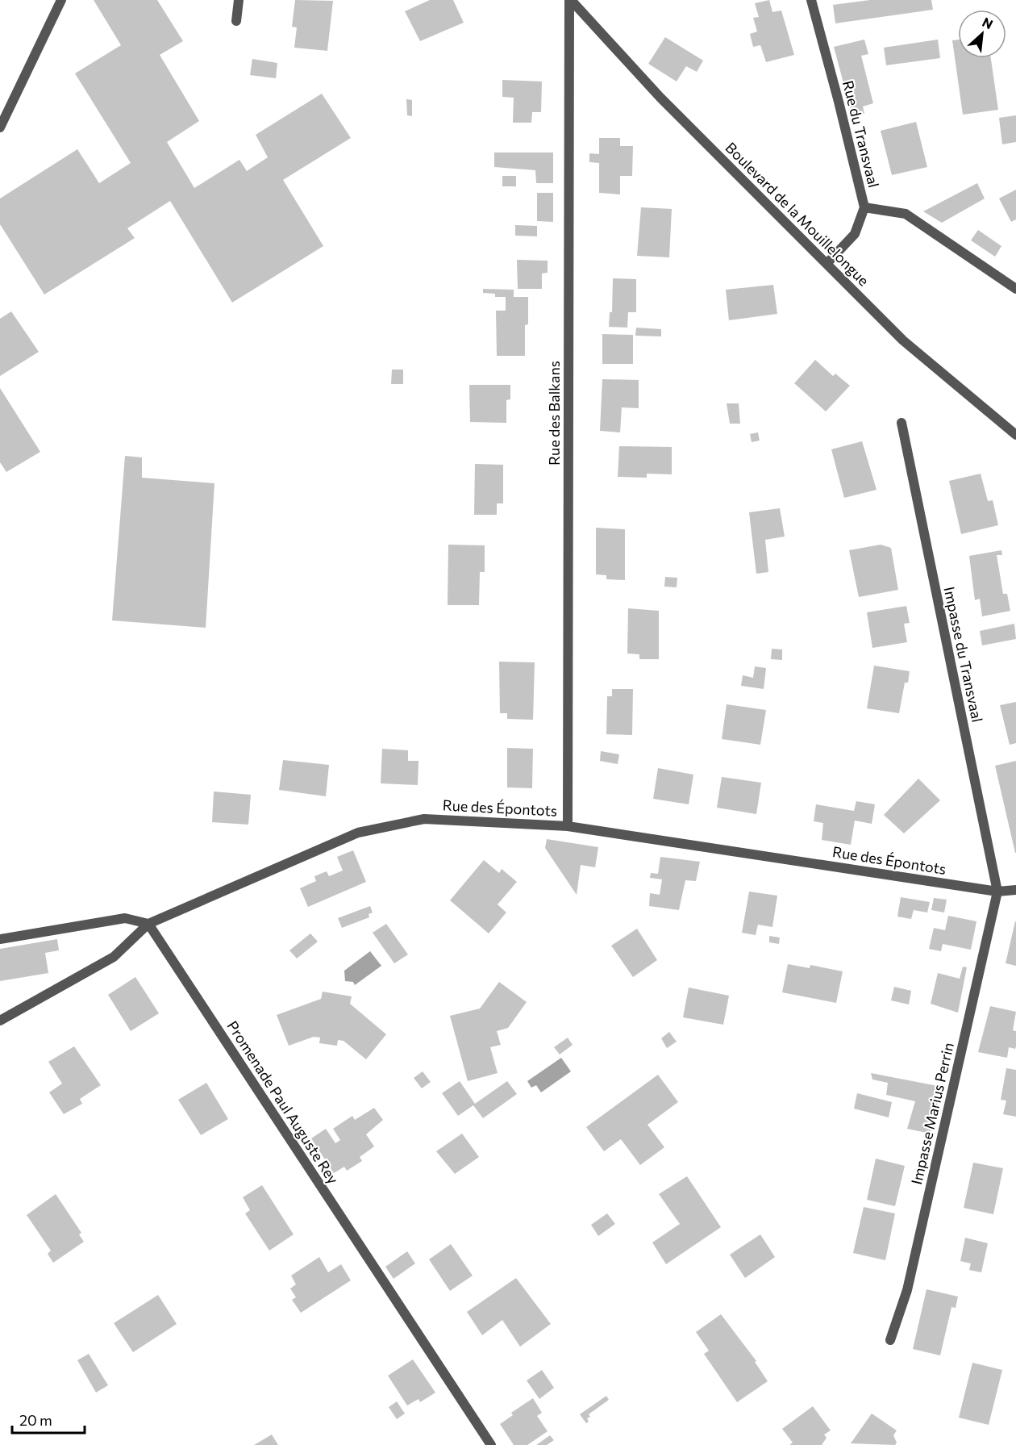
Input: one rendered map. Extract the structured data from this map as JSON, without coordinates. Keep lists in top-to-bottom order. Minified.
{"streets":{"street":["Rue du Transvaal","Boulevard de la Mouillelongue","Rue des Balkans","Impasse du Transvaal","Rue des Épontots","Promenade Paul Auguste Rey","Impasse Marius Perrin"]},"crossings":[["Rue du Transvaal","Boulevard de la Mouillelongue"],["Boulevard de la Mouillelongue","Rue des Balkans"],["Rue des Balkans","Rue des Épontots"],["Impasse du Transvaal","Rue des Épontots"],["Impasse du Transvaal","Impasse Marius Perrin"],["Rue des Épontots","Promenade Paul Auguste Rey"],["Rue des Épontots","Impasse Marius Perrin"]],"scale_bar":"20 m","north":"top right"}
